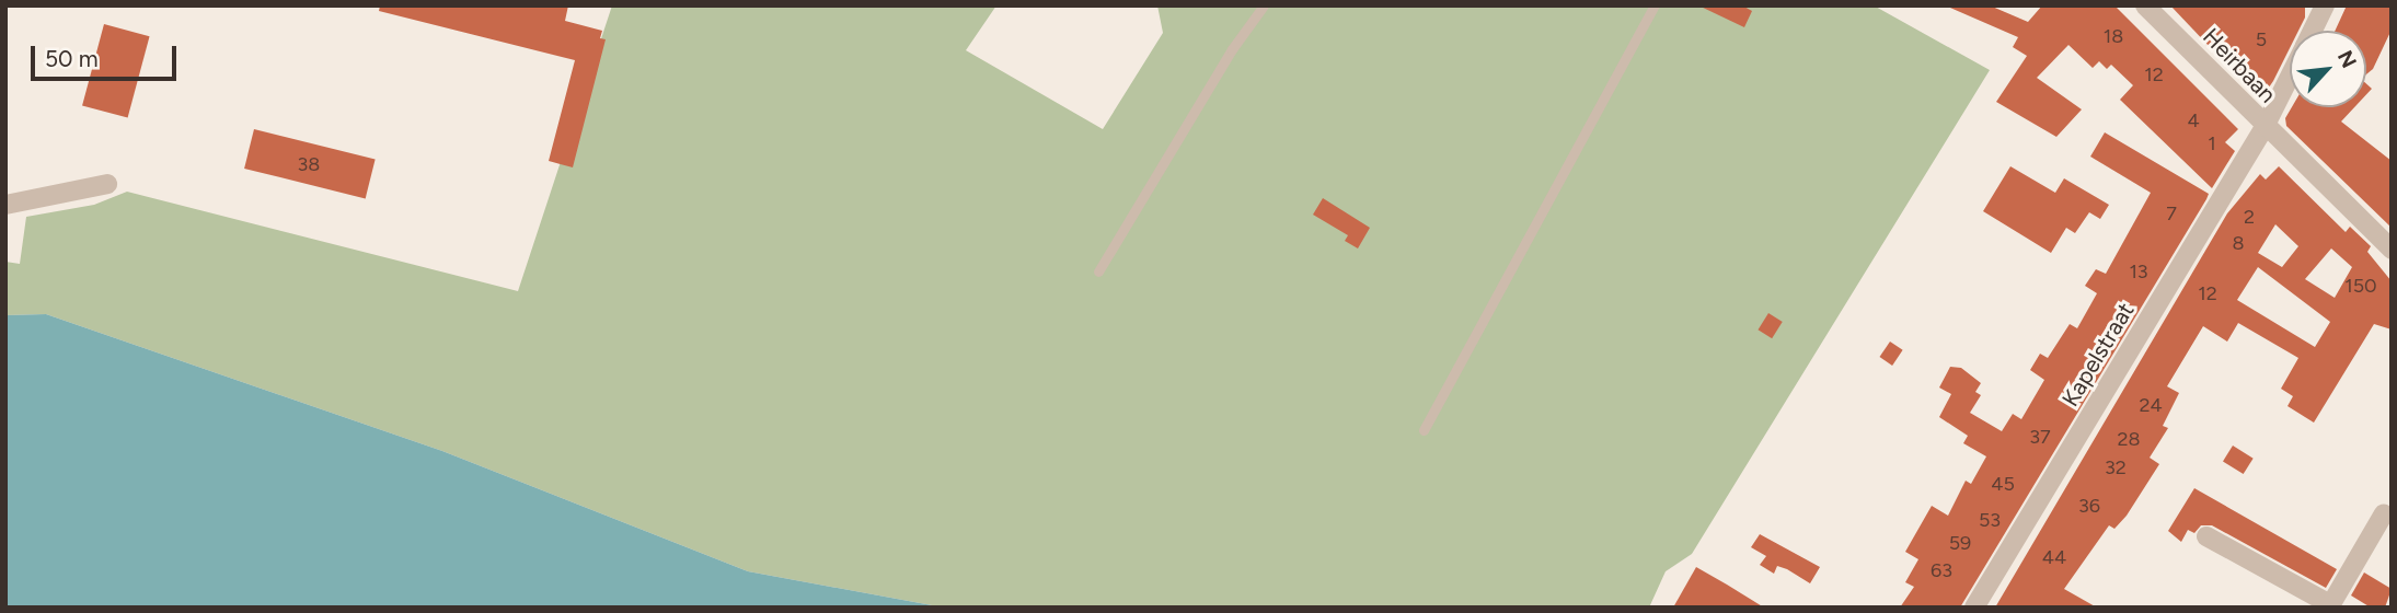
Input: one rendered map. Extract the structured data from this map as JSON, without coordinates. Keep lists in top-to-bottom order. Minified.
{"streets":{"street":["Heirbaan","Kapelstraat"]},"crossings":[["Heirbaan","Kapelstraat"]],"house_numbers":["18","5","12","4","1","38","7","2","8","13","150","12","24","37","28","32","45","36","53","59","44","63"],"scale_bar":"50 m","north":"top right"}
